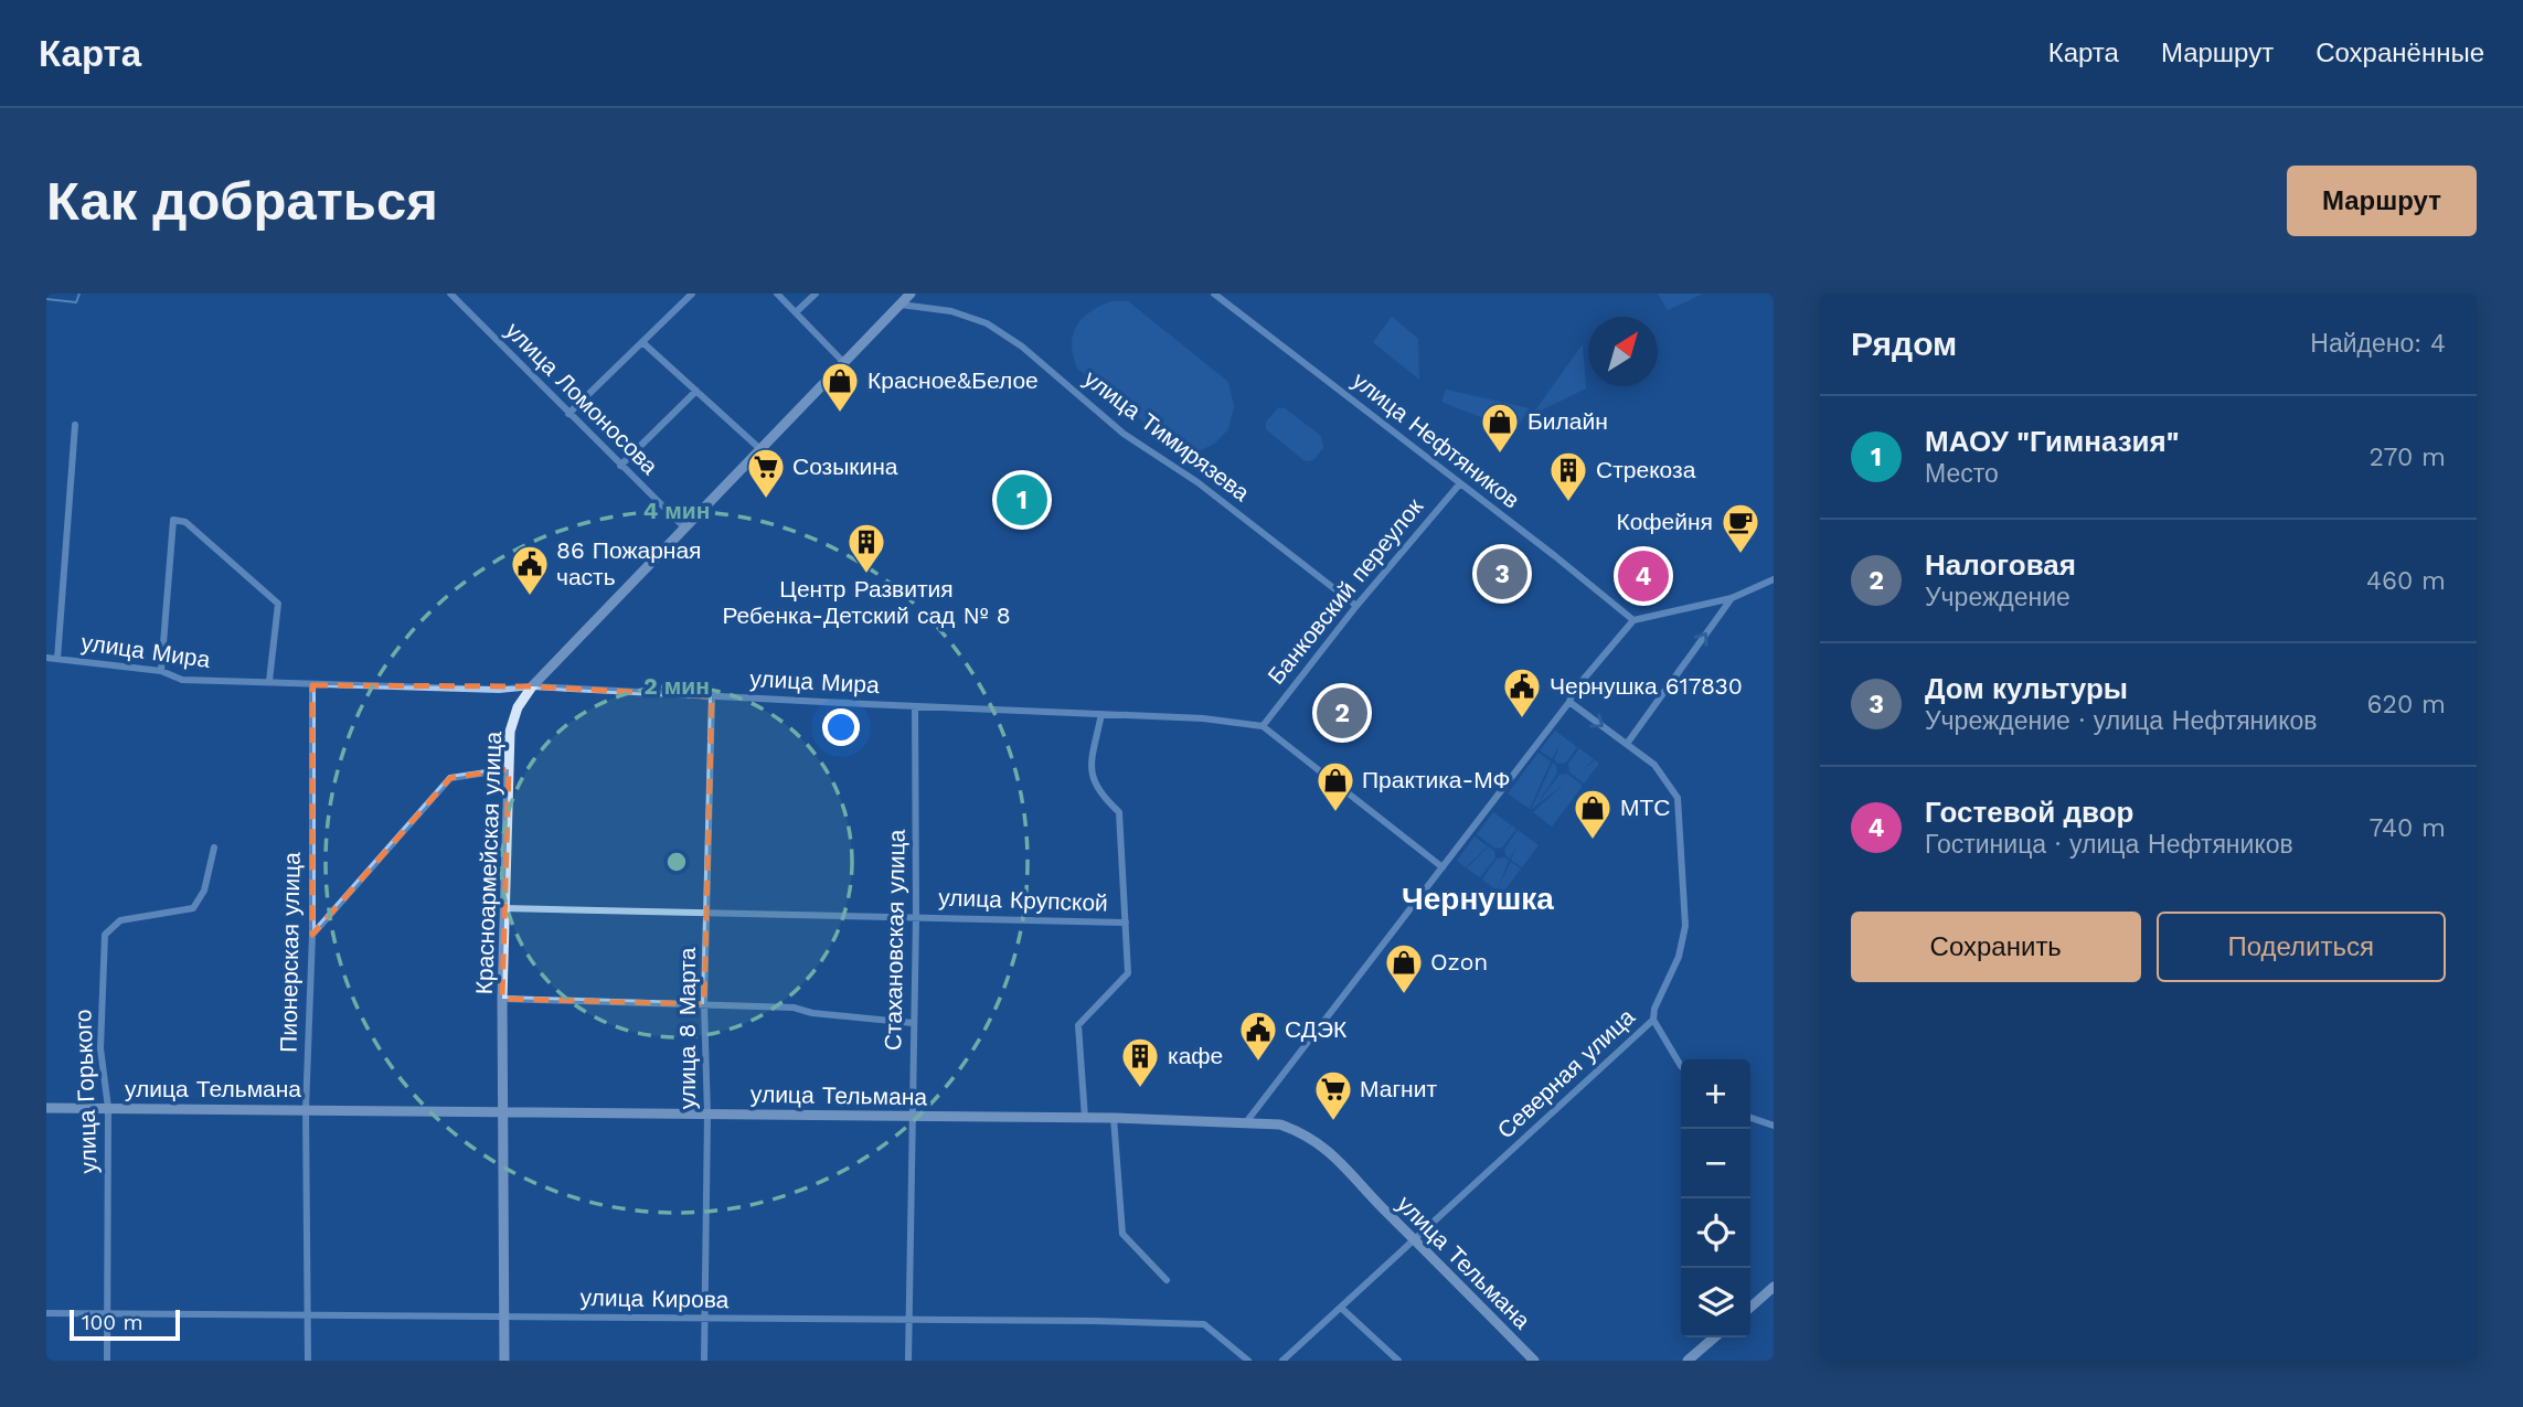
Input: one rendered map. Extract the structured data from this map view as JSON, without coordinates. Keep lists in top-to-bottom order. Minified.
{"streets":{"street":["улица Ломоносова","улица Тимирязева","улица Нефтяников","Банковский переулок","улица Мира","Красноармейская улица","улица Крупской","Стахановская улица","Пионерская улица","улица 8 Марта","Северная улица","улица Тельмана","улица Горького","улица Кирова"]},"crossings":[["улица Ломоносова","Красноармейская улица"],["улица Тимирязева","Банковский переулок"],["улица Тимирязева","Красноармейская улица"],["улица Нефтяников","Банковский переулок"],["Банковский переулок","улица Мира"],["улица Мира","Красноармейская улица"],["улица Мира","Стахановская улица"],["улица Мира","Пионерская улица"],["улица Мира","улица 8 Марта"],["Красноармейская улица","улица Крупской"],["Красноармейская улица","улица Тельмана"],["Красноармейская улица","улица Кирова"],["улица Крупской","Стахановская улица"],["улица Крупской","улица 8 Марта"],["Стахановская улица","улица Тельмана"],["Стахановская улица","улица Кирова"],["Пионерская улица","улица Тельмана"],["Пионерская улица","улица Кирова"],["улица 8 Марта","улица Тельмана"],["улица 8 Марта","улица Кирова"],["Северная улица","улица Тельмана"],["улица Тельмана","улица Горького"],["улица Горького","улица Кирова"]],"districts":["Чернушка"],"places":{"shop":["Красное&Белое","Билайн","Практика-МФ","МТС","Ozon"],"supermarket":["Созыкина","Магнит"],"building":["Стрекоза","Центр Развития Ребенка-Детский сад № 8","кафе"],"cafe":["Кофейня"],"public building":["86 Пожарная часть","Чернушка 617830","СДЭК"]},"scale_bar":"100 m","north":"top right","page":{"header":"Карта","nav":["Карта","Маршрут","Сохранённые"],"buttons":["Маршрут",["Сохранить","Поделиться"]],"title":"Как добраться","heading":["Рядом","Найдено: 4"],"list":[{"mark":"1","name":"МАОУ \"Гимназия\"","note":"Место","value":"270 m"},{"mark":"2","name":"Налоговая","note":"Учреждение","value":"460 m"},{"mark":"3","name":"Дом культуры","note":"Учреждение · улица Нефтяников","value":"620 m"},{"mark":"4","name":"Гостевой двор","note":"Гостиница · улица Нефтяников","value":"740 m"}],"pins":["1","3","4","2"],"map_buttons":["+","−"],"scale":"100 m"},"rings":["4 мин","2 мин"]}
